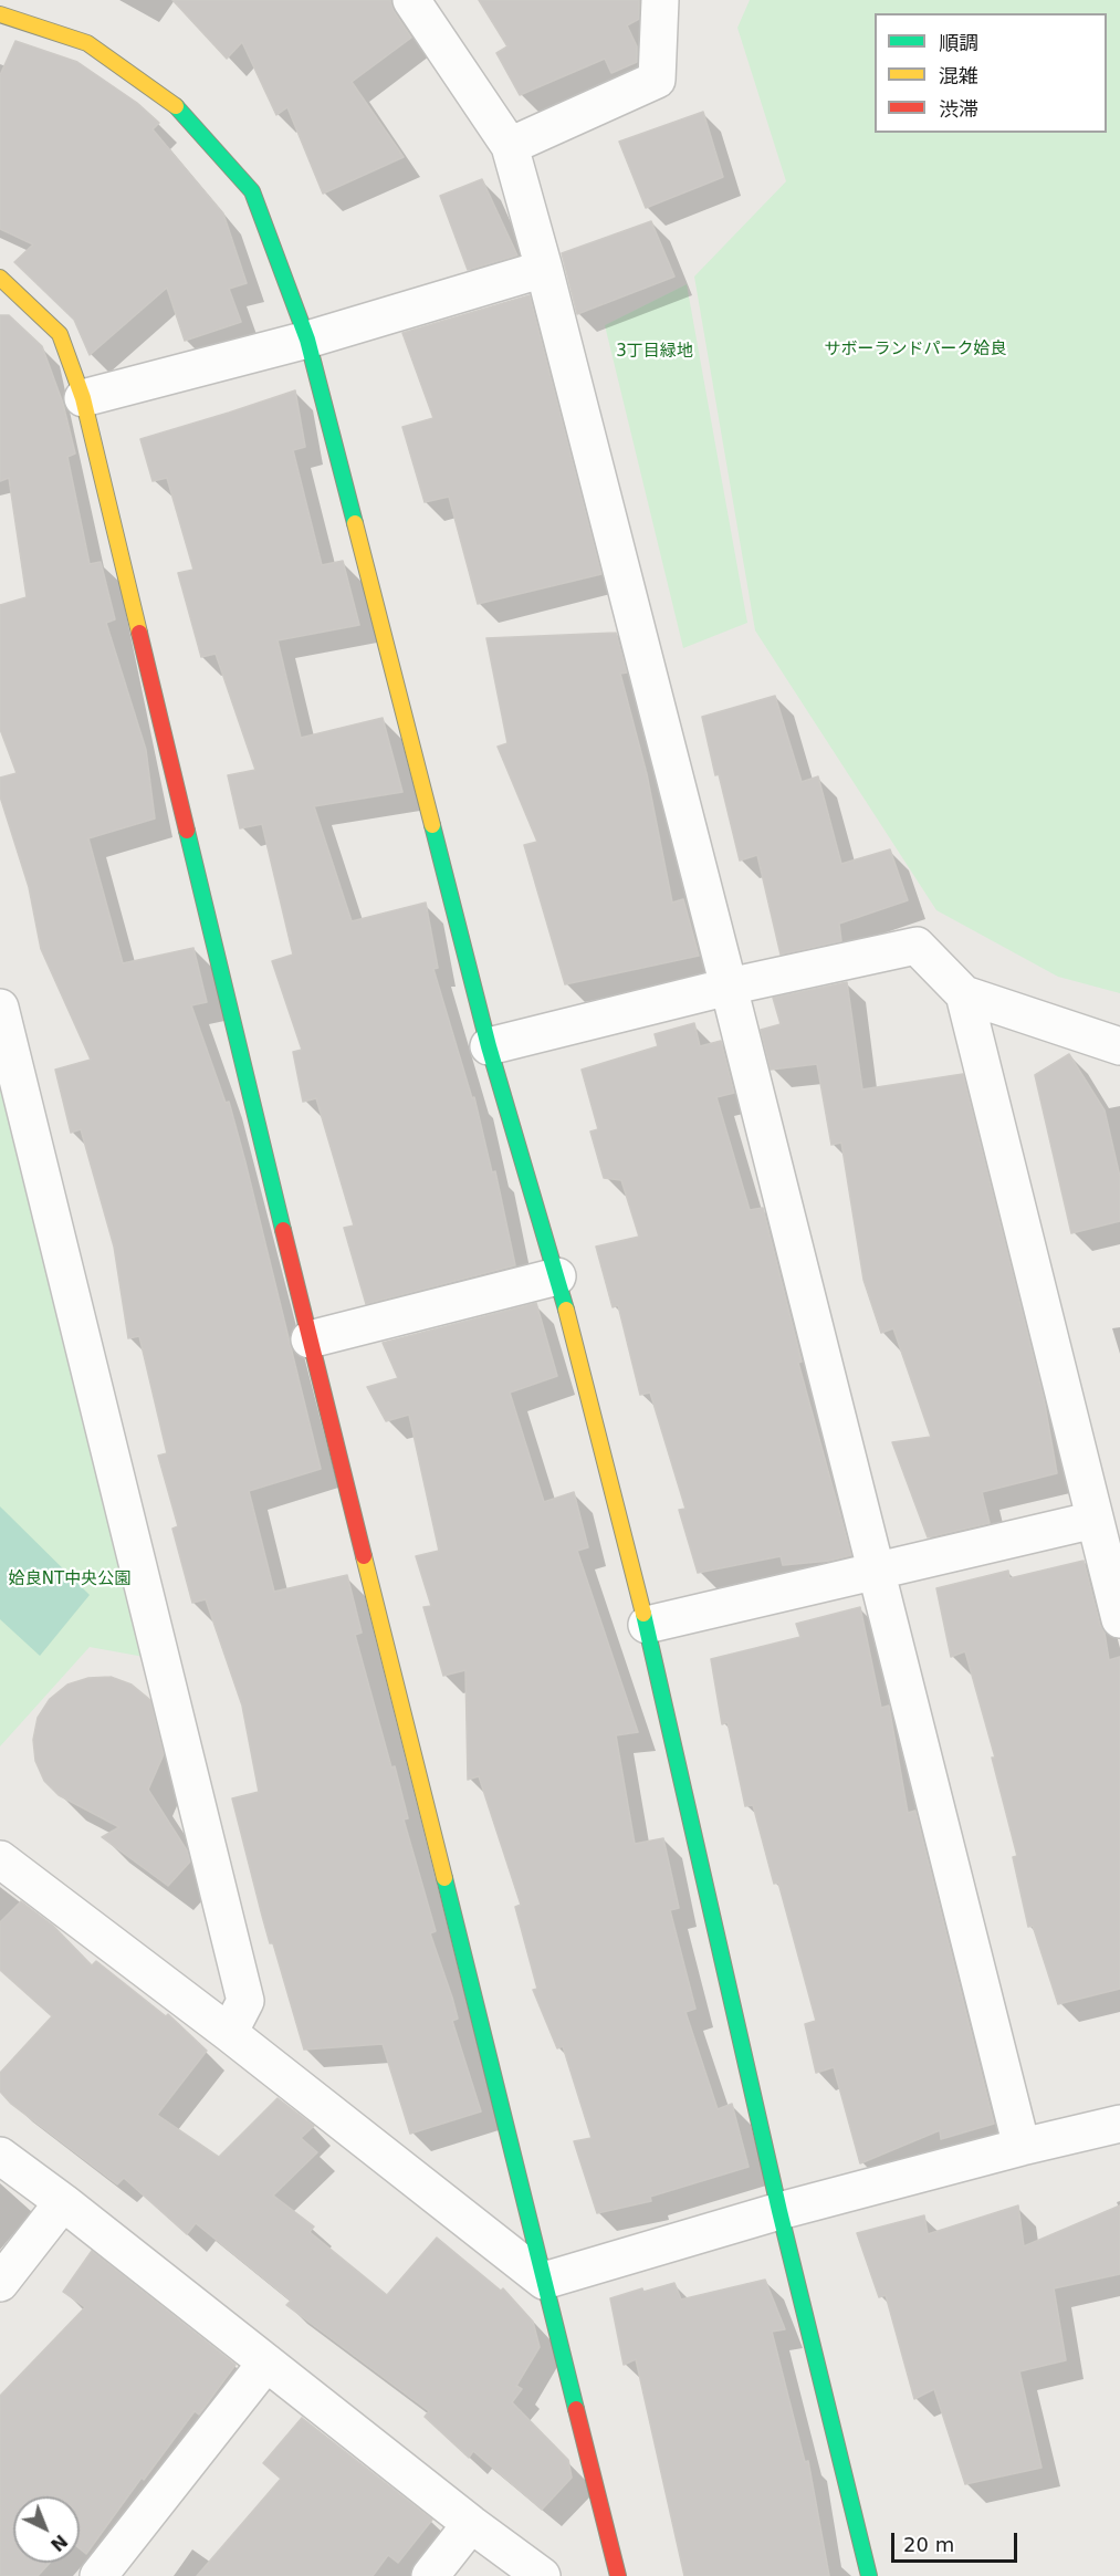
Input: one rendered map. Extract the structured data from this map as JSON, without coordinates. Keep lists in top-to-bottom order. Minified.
{"parks":["サボーランドパーク姶良","3丁目緑地","姶良NT中央公園"],"legend":["順調","混雑","渋滞"],"scale_bar":"20 m","north":"bottom right"}
